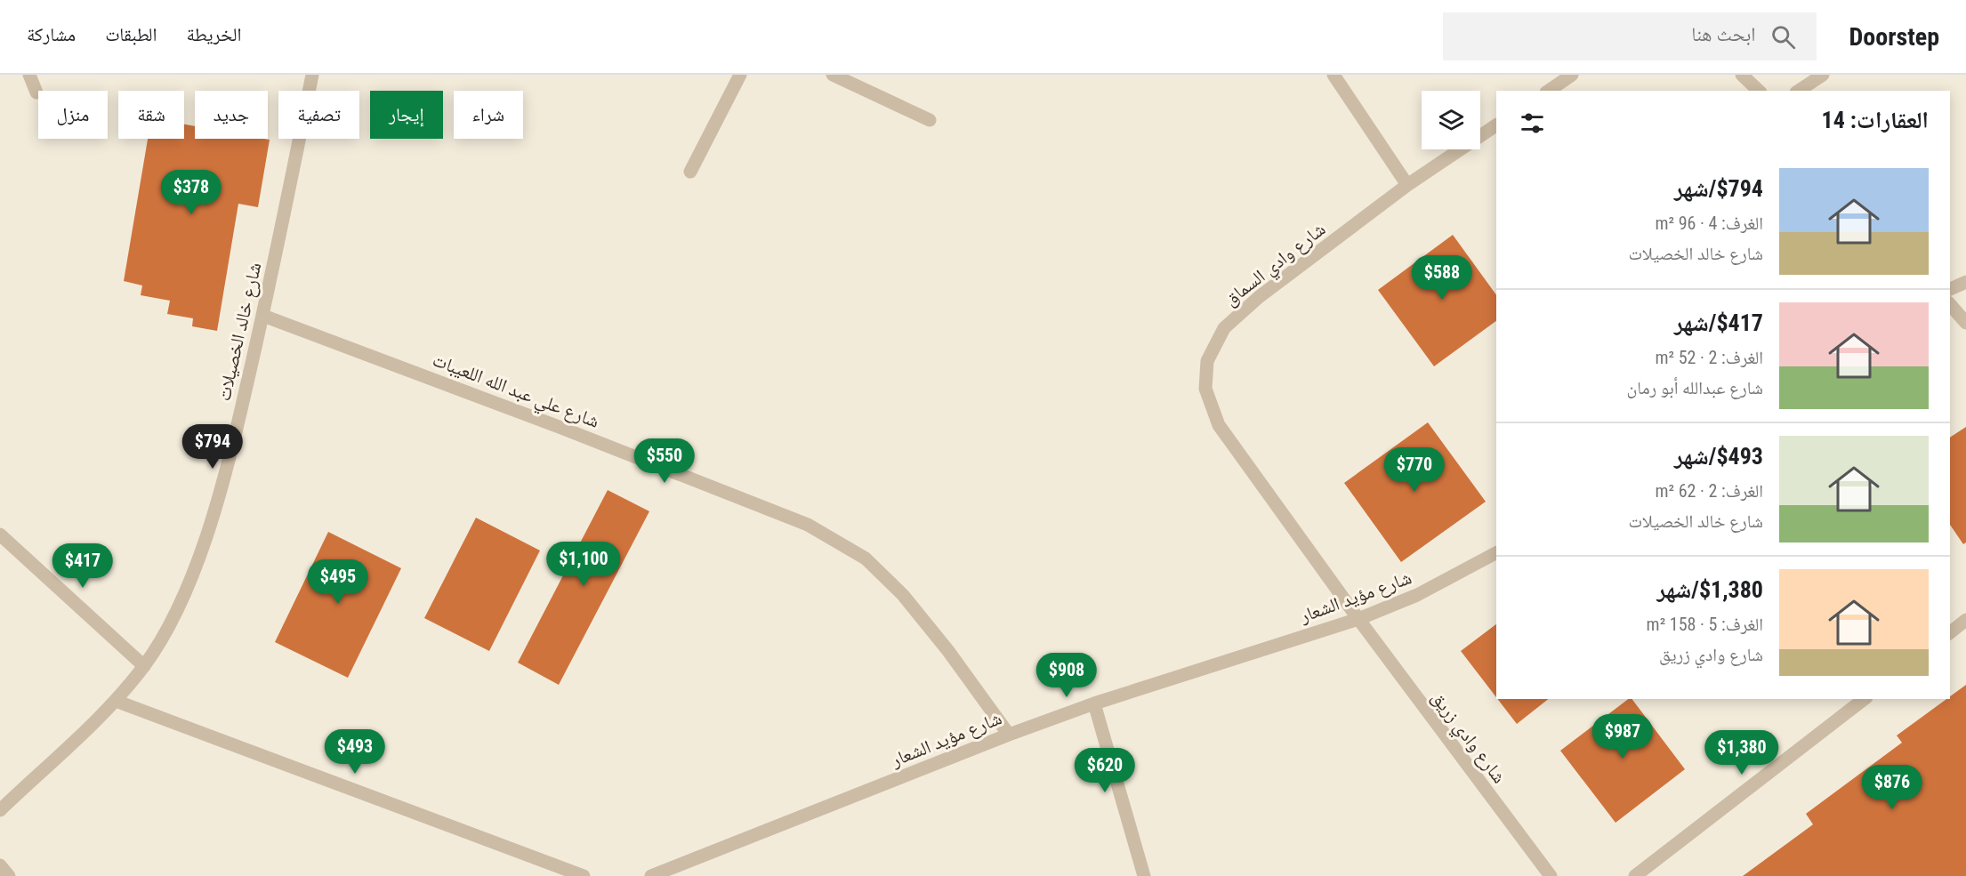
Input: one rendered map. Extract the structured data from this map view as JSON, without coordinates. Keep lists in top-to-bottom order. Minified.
{"streets":{"street":["شارع وادي السماق","شارع خالد الخصيلات","شارع علي عبد الله اللعيبات","شارع مؤيد الشعار","شارع وادي زريق"]},"crossings":[["شارع وادي السماق","شارع مؤيد الشعار"],["شارع وادي السماق","شارع وادي زريق"],["شارع خالد الخصيلات","شارع علي عبد الله اللعيبات"],["شارع علي عبد الله اللعيبات","شارع مؤيد الشعار"],["شارع مؤيد الشعار","شارع وادي زريق"]],"page":{"header":"Doorstep","search":"ابحث هنا","nav":["الخريطة","الطبقات","مشاركة"],"chip":["شراء","إيجار","تصفية","جديد","شقة","منزل"],"heading":"العقارات: 14","list":[{"name":"$794/شهر","note":"الغرف: 4 · 96 m² · شارع خالد الخصيلات"},{"name":"$417/شهر","note":"الغرف: 2 · 52 m² · شارع عبدالله أبو رمان"},{"name":"$493/شهر","note":"الغرف: 2 · 62 m² · شارع خالد الخصيلات"},{"name":"$1,380/شهر","note":"الغرف: 5 · 158 m² · شارع وادي زريق"}],"price":["$378","$588","$794","$550","$770","$1,100","$417","$495","$908","$987","$493","$1,380","$620","$876"]}}
